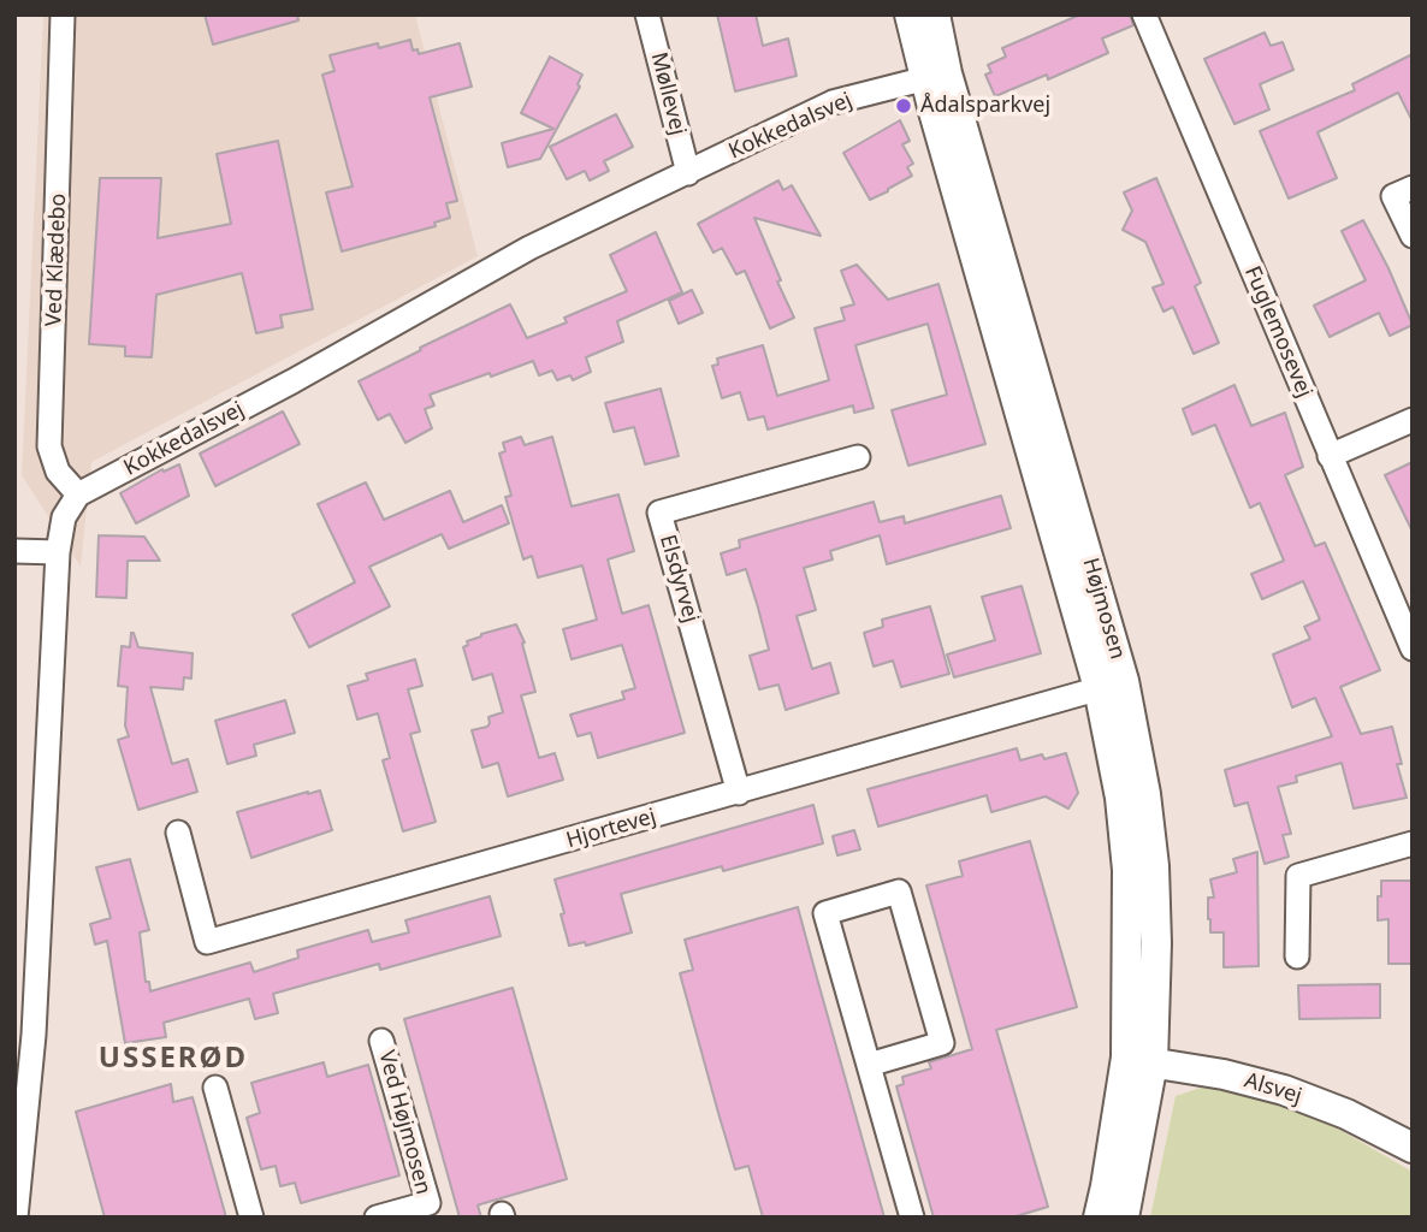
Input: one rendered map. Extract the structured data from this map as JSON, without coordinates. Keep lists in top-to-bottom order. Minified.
{"streets":{"street":["Møllevej","Kokkedalsvej","Ved Klædebo","Fuglemosevej","Elsdyrvej","Højmosen","Hjortevej","Alsvej","Ved Højmosen"]},"crossings":[["Møllevej","Kokkedalsvej"],["Kokkedalsvej","Ved Klædebo"],["Kokkedalsvej","Højmosen"],["Elsdyrvej","Hjortevej"],["Højmosen","Hjortevej"],["Højmosen","Alsvej"]],"districts":["USSERØD"],"places":["Ådalsparkvej"]}
